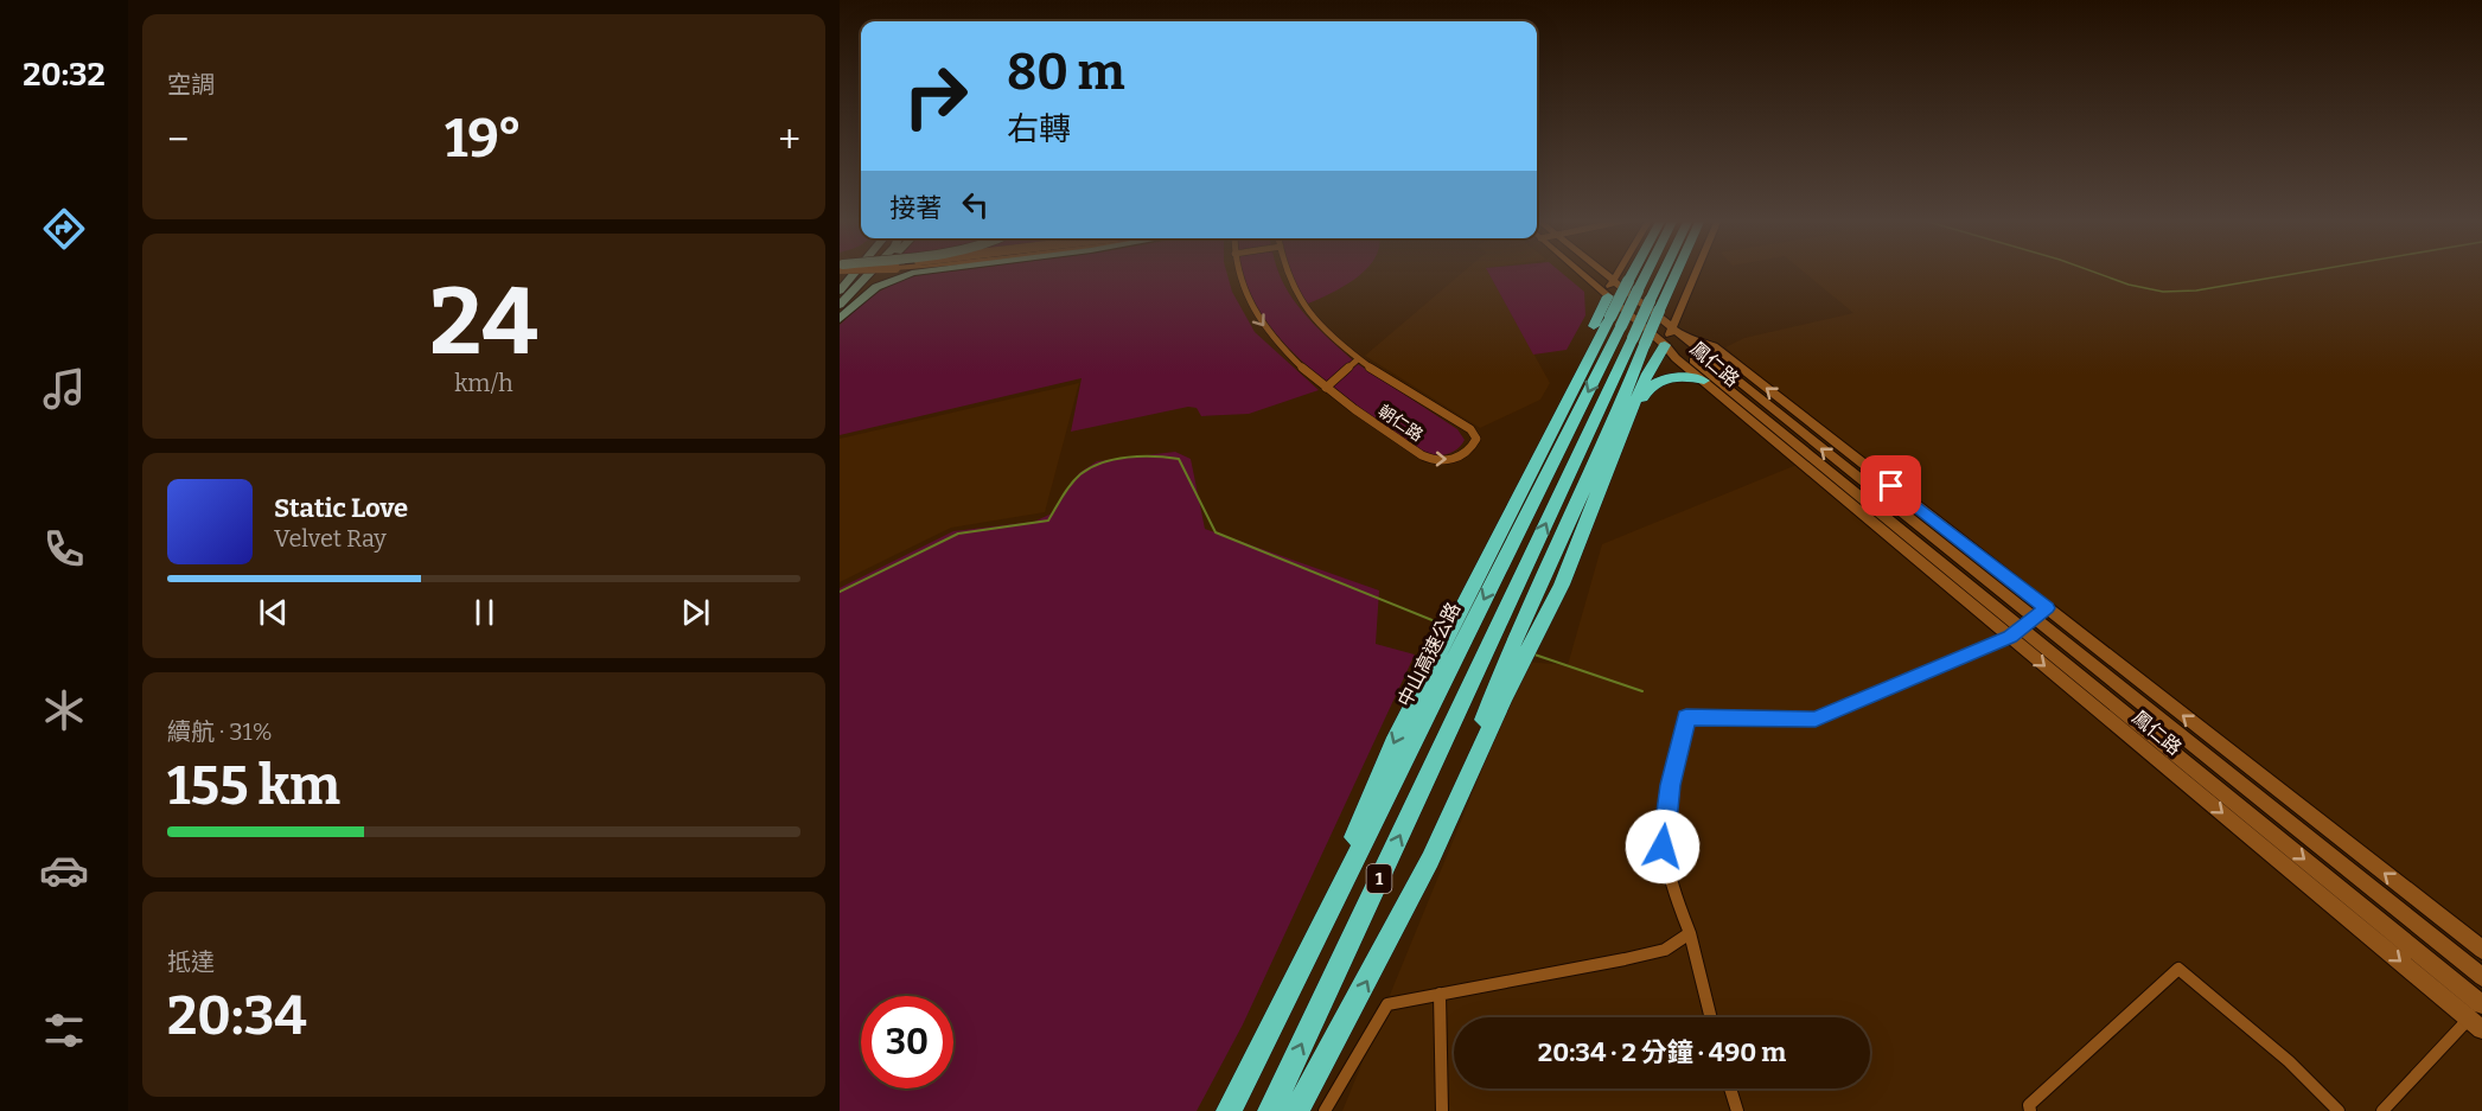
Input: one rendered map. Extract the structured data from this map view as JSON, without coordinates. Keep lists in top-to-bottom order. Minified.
{"streets":{"highway":["中山高速公路","1"],"main road":["鳳仁路"],"street":["朝仁路"]},"page":{"tabs":"20:32","tile":["空調",["24","km/h"],["續航 · 31%","155 km"],["抵達","20:34"]],"turn":["80 m","右轉"],"heat":["−","19°","+"],"then":"接著","song":["Static Love","Velvet Ray"],"limit":"30","trip":"20:34 · 2 分鐘 · 490 m"}}
